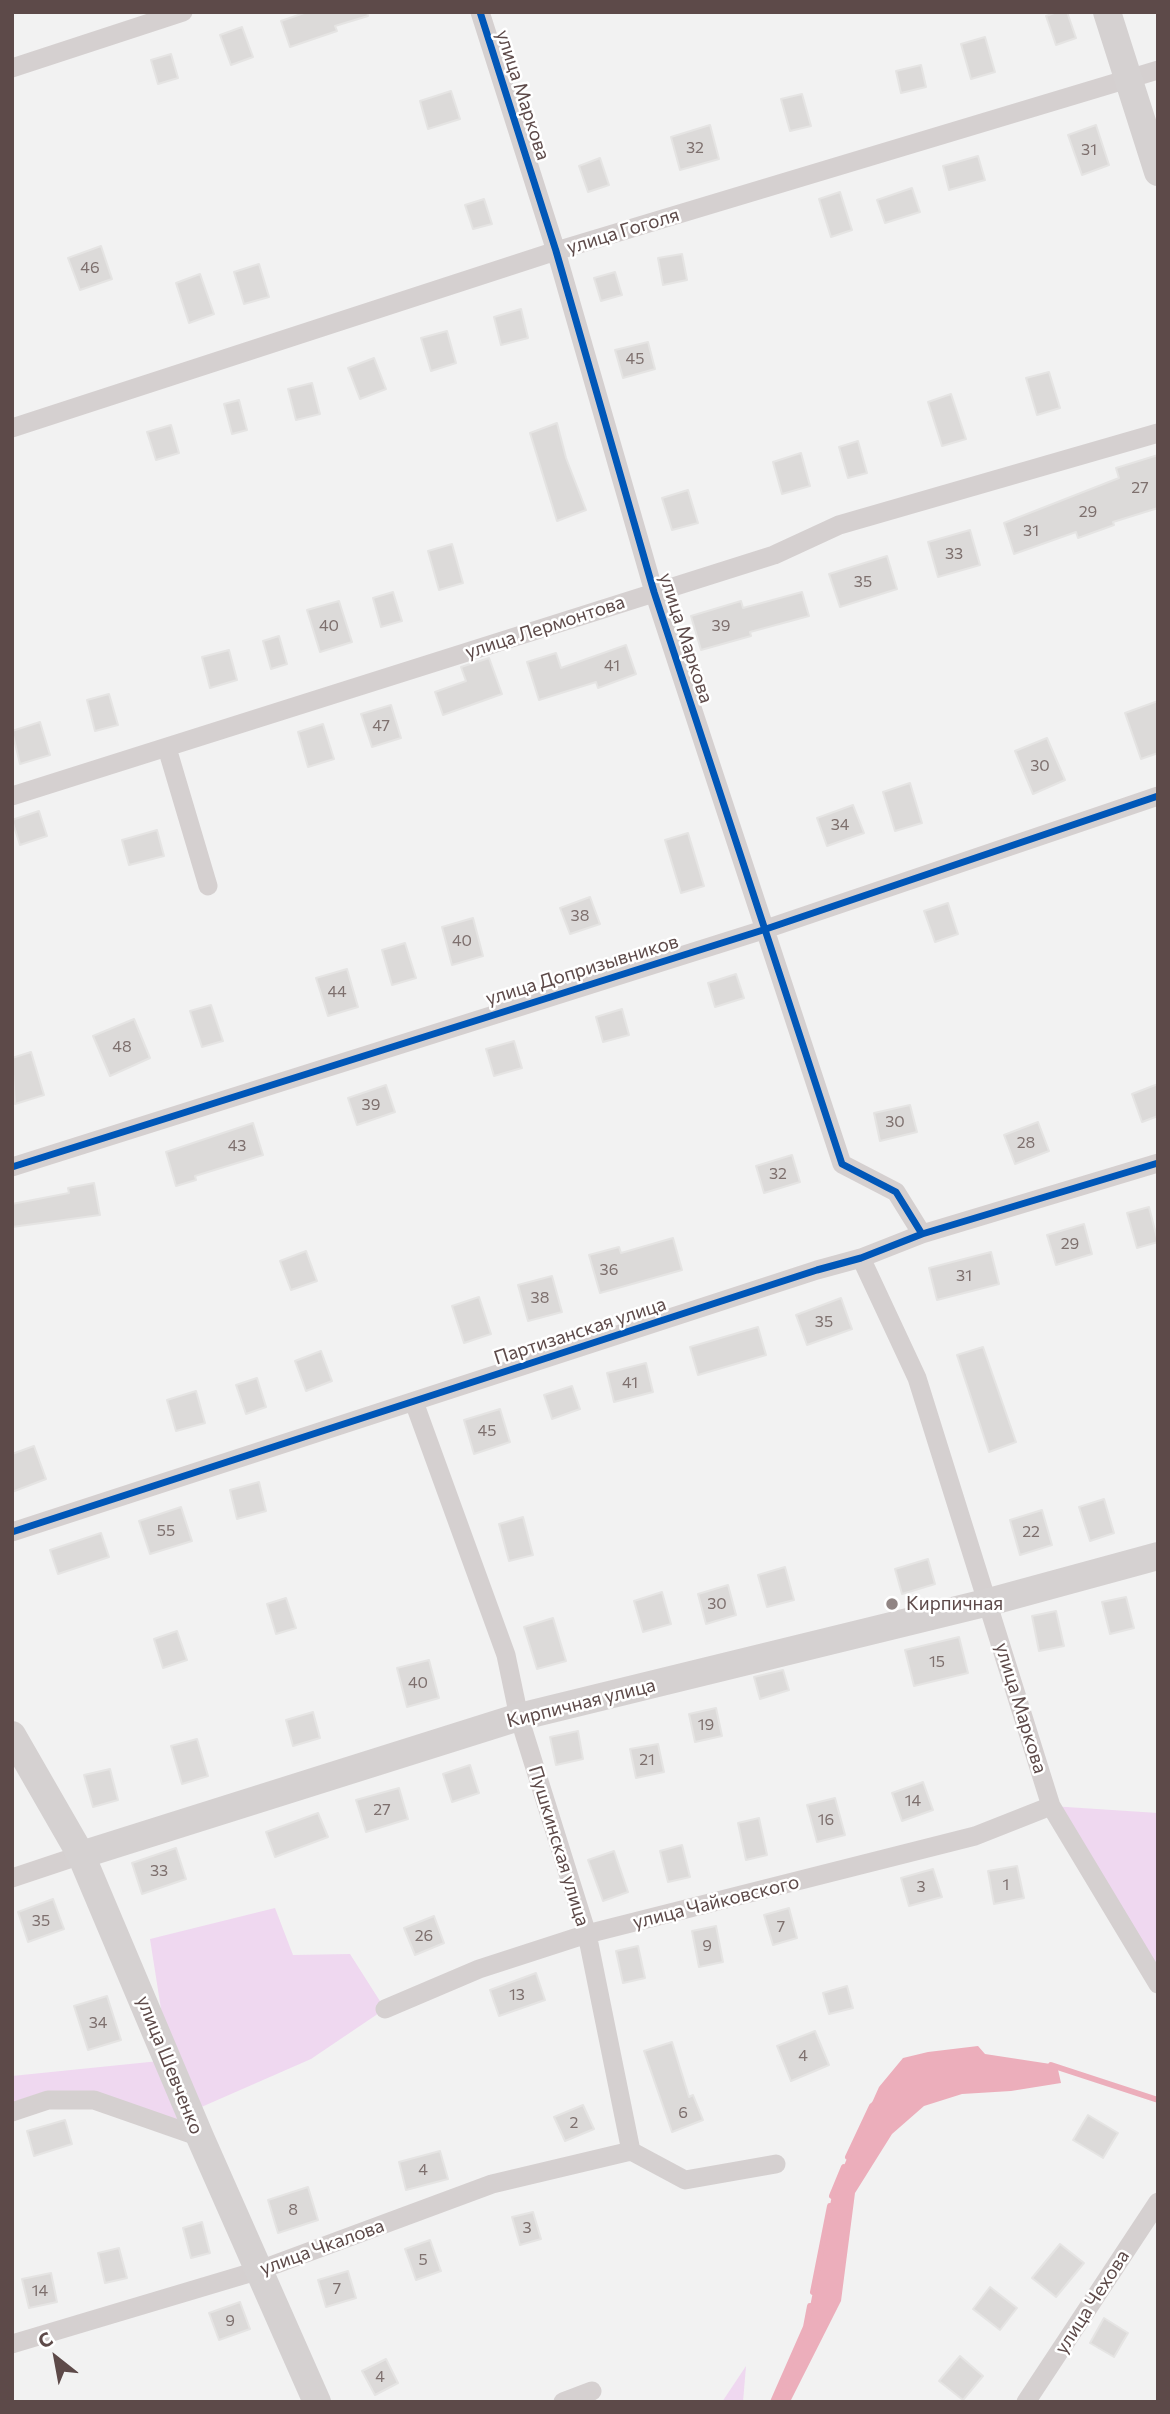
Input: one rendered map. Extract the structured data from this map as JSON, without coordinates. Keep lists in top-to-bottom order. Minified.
{"streets":{"street":["улица Маркова","улица Гоголя","улица Лермонтова","улица Допризывников","Партизанская улица","Кирпичная улица","Пушкинская улица","улица Чайковского","улица Шевченко","улица Чкалова","улица Чехова"]},"crossings":[["улица Маркова","улица Гоголя"],["улица Маркова","улица Лермонтова"],["улица Маркова","улица Допризывников"],["улица Маркова","Партизанская улица"],["улица Маркова","Кирпичная улица"],["улица Маркова","улица Чайковского"],["Партизанская улица","Пушкинская улица"],["Кирпичная улица","Пушкинская улица"],["Кирпичная улица","улица Шевченко"],["Пушкинская улица","улица Чайковского"],["Пушкинская улица","улица Чкалова"],["улица Шевченко","улица Чкалова"]],"places":["Кирпичная"],"house_numbers":["32","31","46","45","27","29","31","33","35","40","39","41","47","30","34","38","40","44","48","39","30","28","43","32","29","36","31","38","35","41","45","55","22","30","15","40","19","21","14","27","16","33","1","3","35","7","26","9","13","34","4","6","2","4","8","3","5","7","14","9","4"],"north":"top left"}
